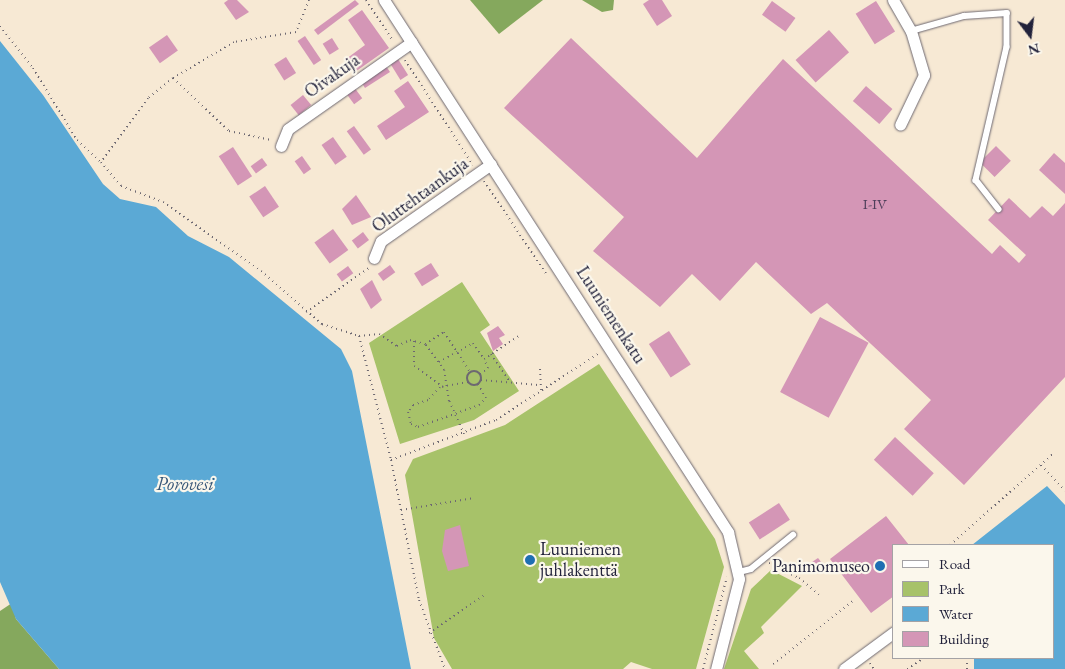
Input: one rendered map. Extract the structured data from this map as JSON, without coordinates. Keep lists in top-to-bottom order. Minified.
{"streets":{"street":["Oivakuja","Oluttehtaankuja","Luuniemenkatu"]},"crossings":[["Oivakuja","Luuniemenkatu"],["Oluttehtaankuja","Luuniemenkatu"]],"water":["Porovesi"],"places":["Luuniemen juhlakenttä","Panimomuseo"],"house_numbers":["I-IV"],"legend":["Road","Park","Water","Building"],"north":"bottom"}
